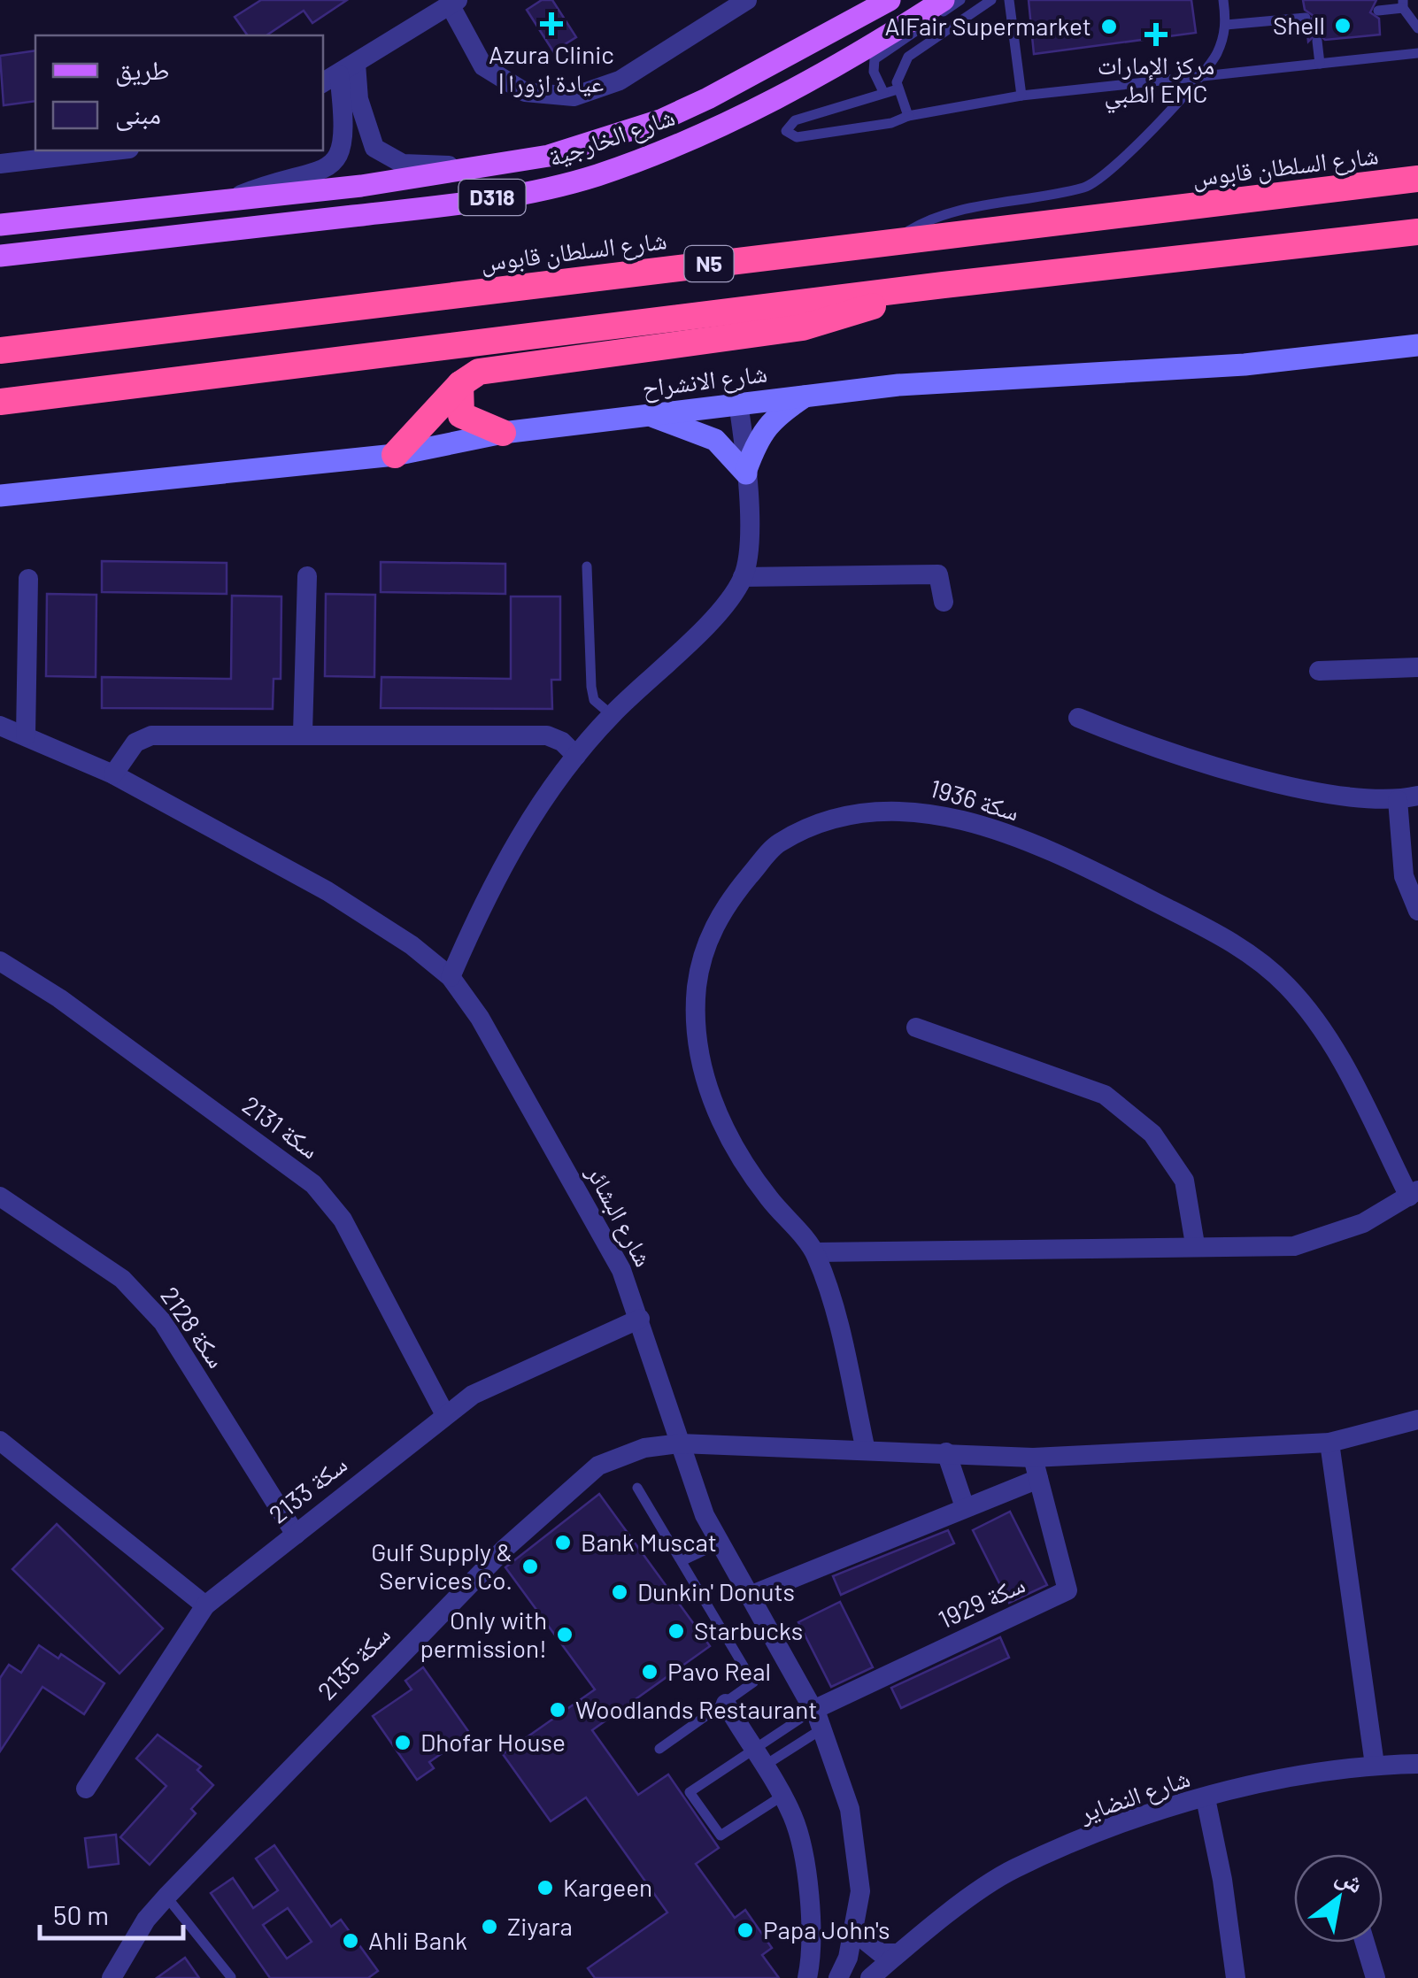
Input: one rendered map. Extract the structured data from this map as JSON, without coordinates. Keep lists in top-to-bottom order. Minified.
{"streets":{"highway":["شارع السلطان قابوس","N5"],"main road":["شارع الخارجية","D318"],"street":["شارع الانشراح","سكة 1936","سكة 2131","شارع البشائر","سكة 2128","سكة 2133","سكة 1929","سكة 2135","شارع النضاير"]},"crossings":[["سكة 2131","سكة 2133"],["شارع البشائر","سكة 2133"],["شارع البشائر","سكة 1929"],["شارع البشائر","سكة 2135"],["سكة 2128","سكة 2133"]],"places":{"health":["Azura Clinic | عيادة ازورا","مركز الإمارات الطبي EMC"],"other":["Shell","AlFair Supermarket","Bank Muscat","Gulf Supply & Services Co.","Dunkin' Donuts","Starbucks","Only with permission!","Pavo Real","Woodlands Restaurant","Dhofar House","Kargeen","Ziyara","Papa John's","Ahli Bank"]},"legend":["طريق","مبنى"],"scale_bar":"50 m","north":"top right"}
